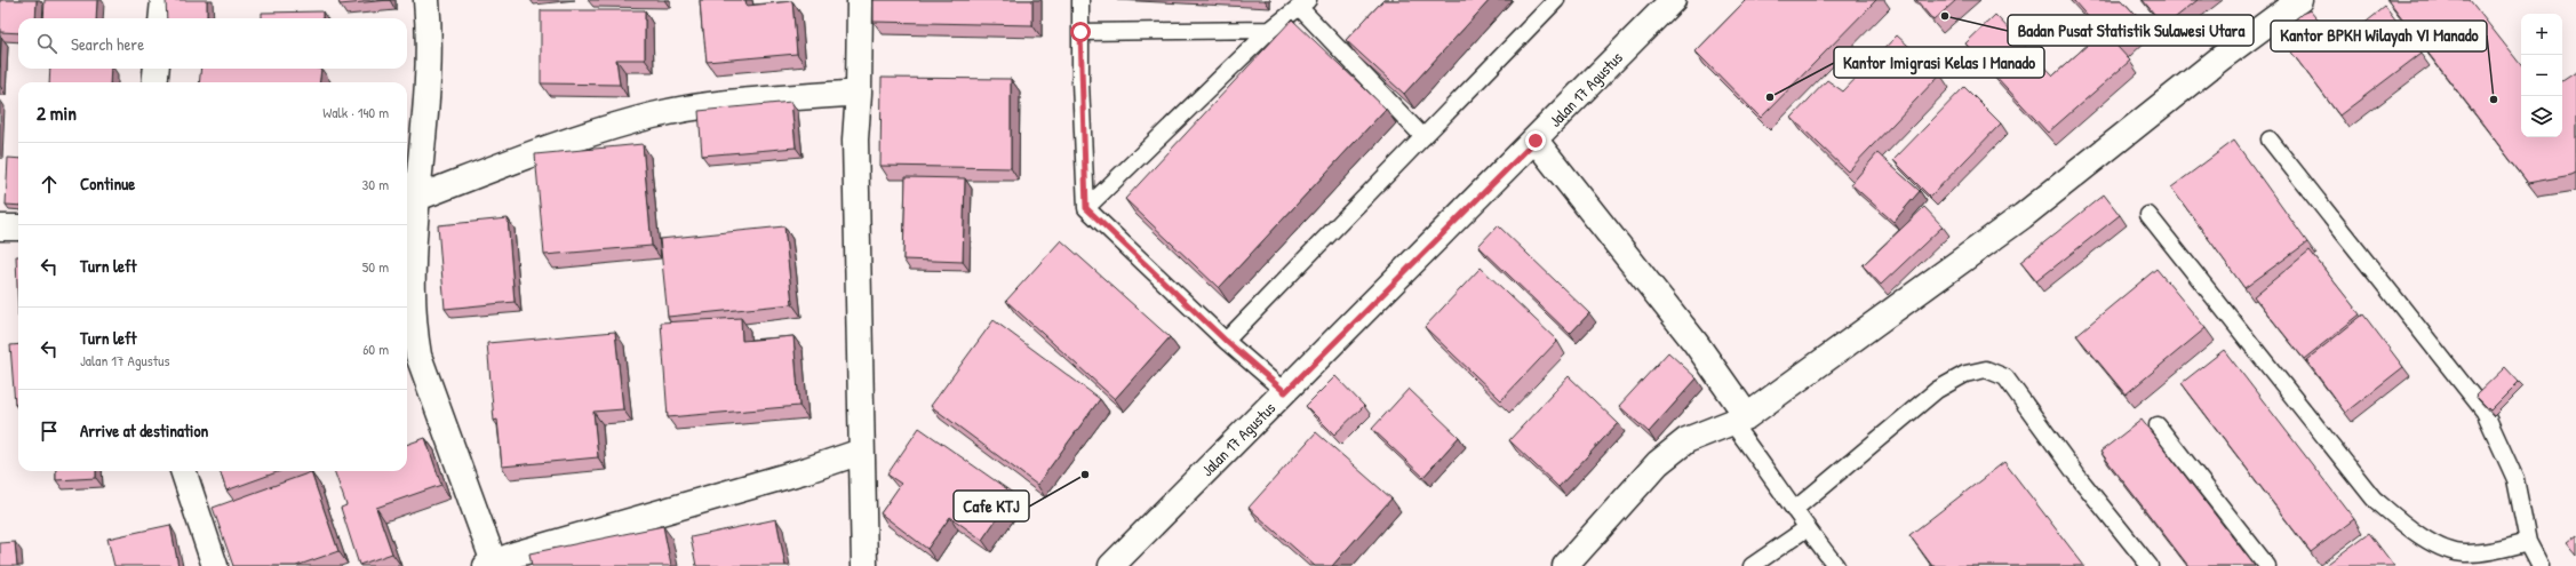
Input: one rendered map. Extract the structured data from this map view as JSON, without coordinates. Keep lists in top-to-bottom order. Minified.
{"streets":{"street":["Jalan 17 Agustus"]},"places":["Badan Pusat Statistik Sulawesi Utara","Kantor Imigrasi Kelas I Manado","Kantor BPKH Wilayah VI Manado","Cafe KTJ"],"page":{"map_buttons":["+","−"],"search":"Search here","heading":["2 min","Walk · 140 m"],"list":[["Continue","30 m"],["Turn left","50 m"],["Turn left","Jalan 17 Agustus","60 m"],"Arrive at destination"]}}
